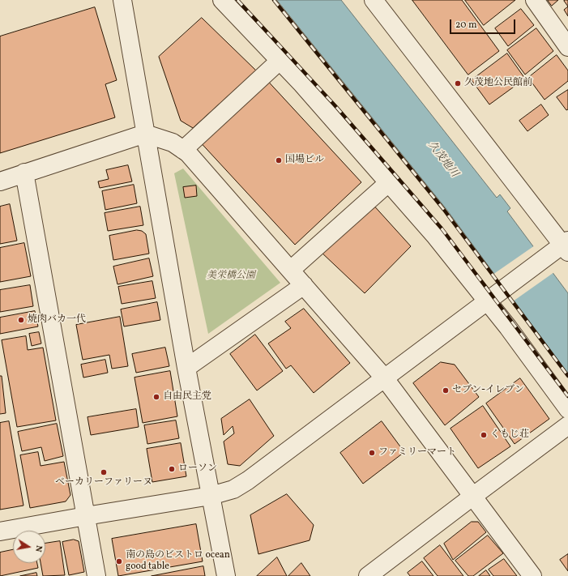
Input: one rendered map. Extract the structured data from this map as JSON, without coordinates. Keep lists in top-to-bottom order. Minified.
{"water":["久茂地川"],"parks":["美栄橋公園"],"places":["久茂地公民館前","国場ビル","焼肉バカ一代","セブン-イレブン","自由民主党","くもじ荘","ファミリーマート","ローソン","ベーカリーファリーヌ","南の島のビストロ ocean good table"],"scale_bar":"20 m","north":"right"}
